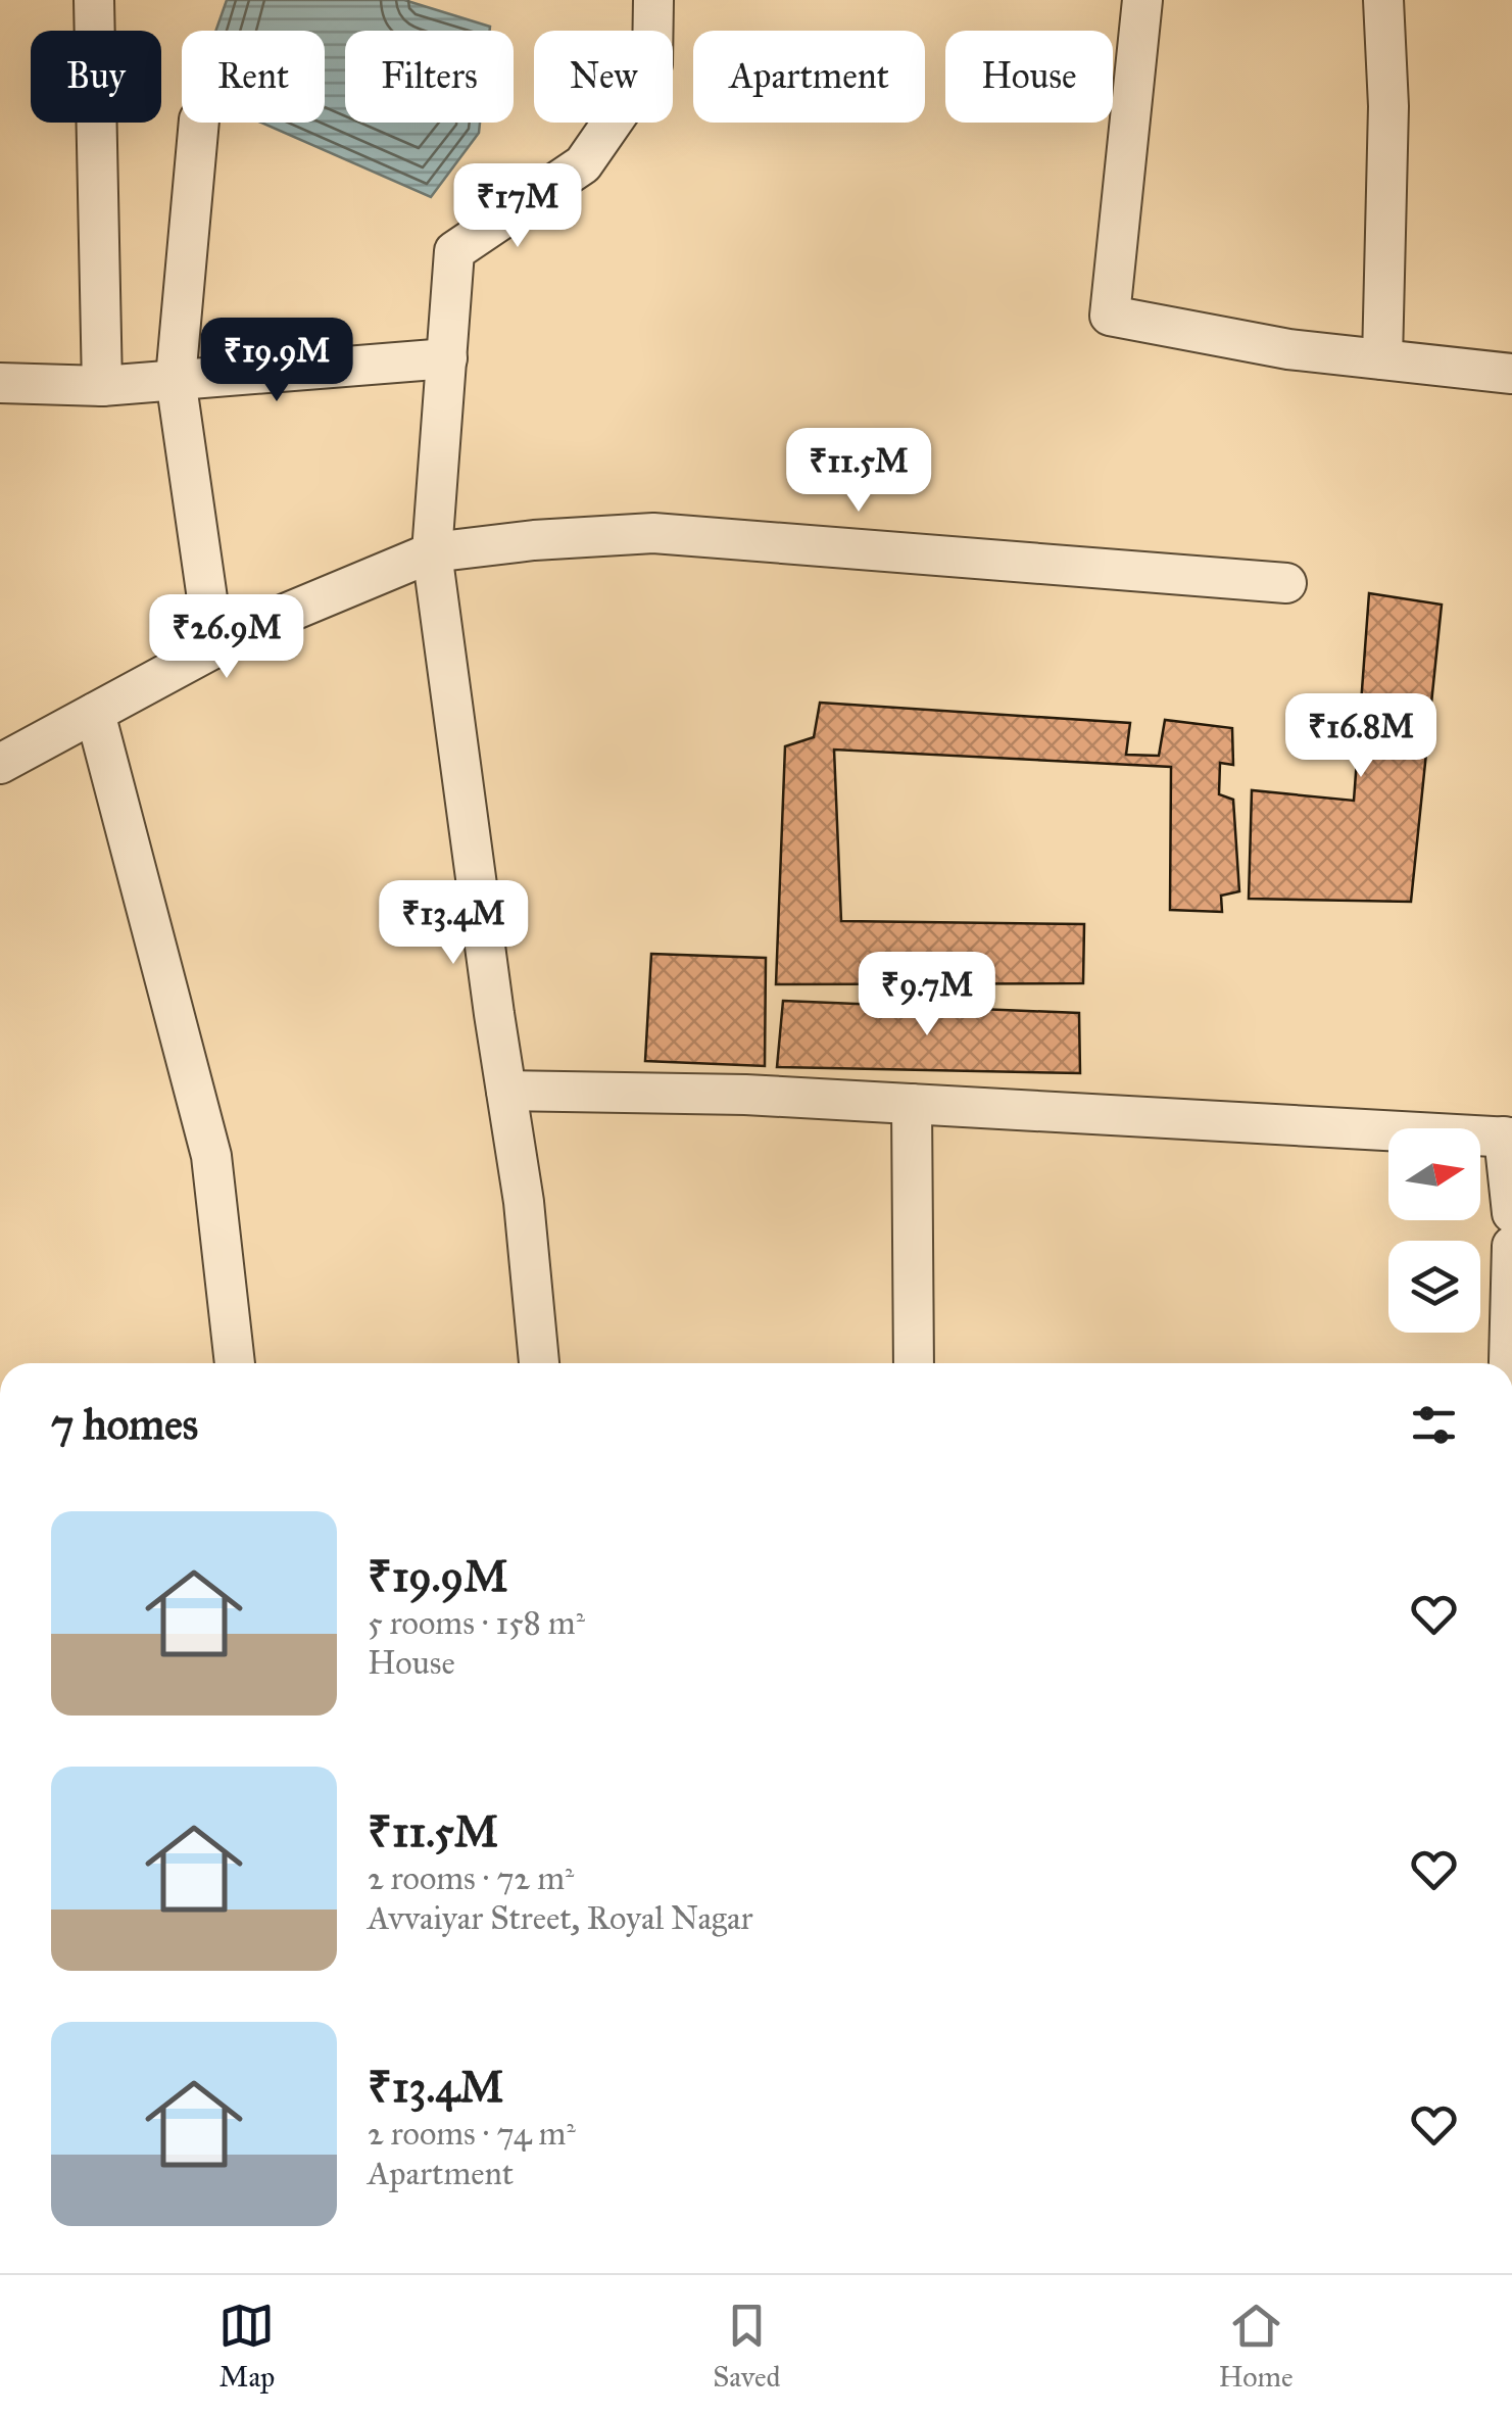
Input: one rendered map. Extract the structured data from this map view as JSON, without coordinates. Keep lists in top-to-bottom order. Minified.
{"north":"right","page":{"chip":["Buy","Rent","Filters","New","Apartment","House"],"price":["₹17M","₹19.9M","₹11.5M","₹26.9M","₹16.8M","₹13.4M","₹9.7M"],"heading":"7 homes","list":[{"name":"₹19.9M","note":"5 rooms · 158 m² · House"},{"name":"₹11.5M","note":"2 rooms · 72 m² · Avvaiyar Street, Royal Nagar"},{"name":"₹13.4M","note":"2 rooms · 74 m² · Apartment"}],"tabs":["Map","Saved","Home"]}}
